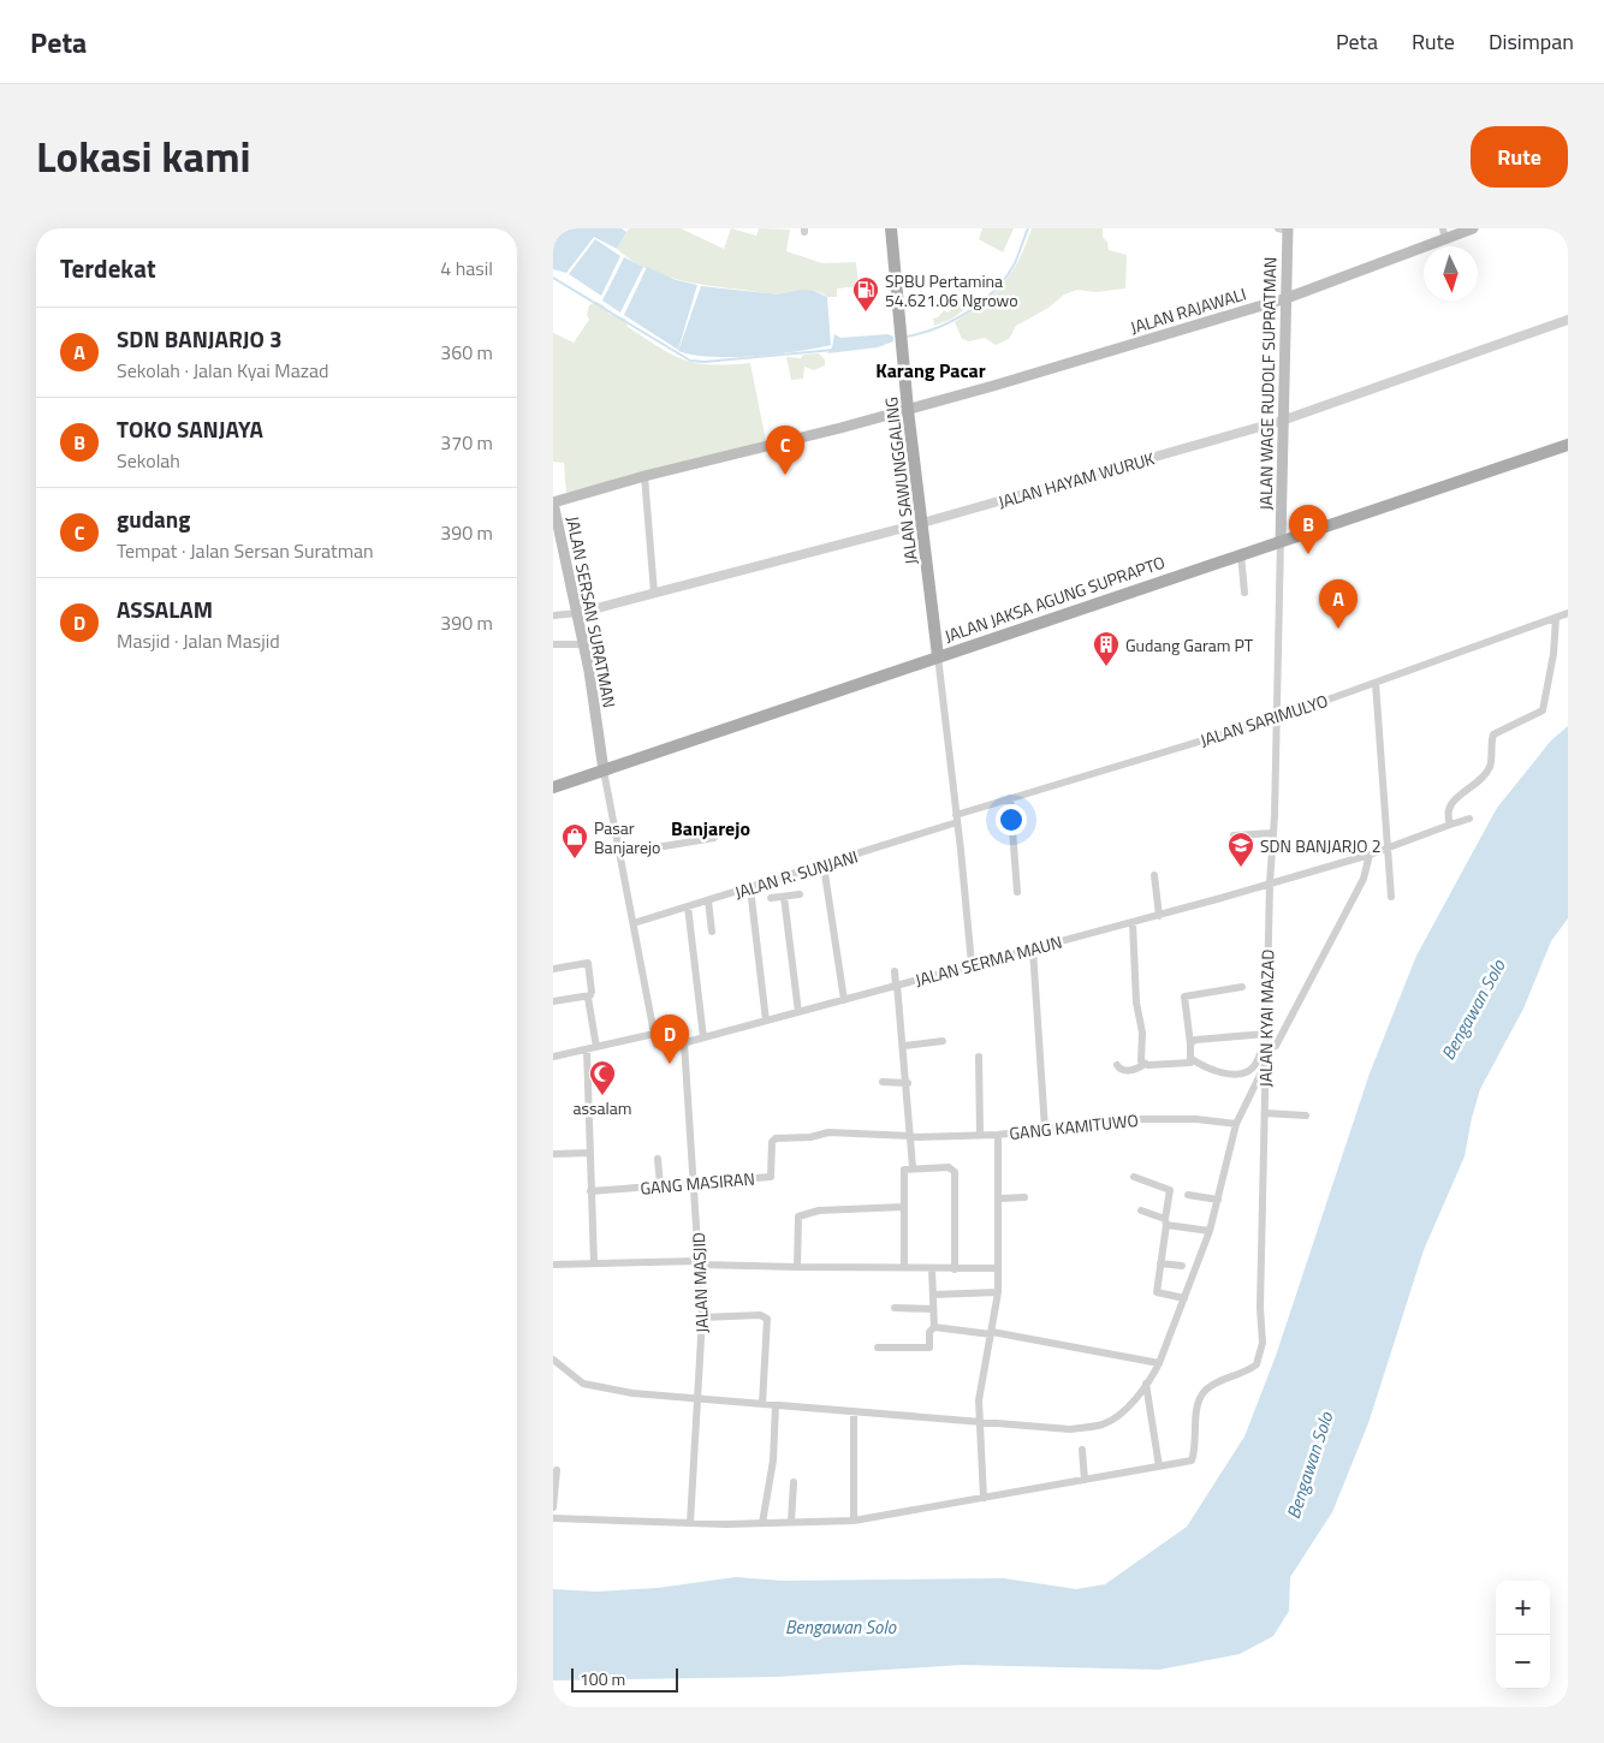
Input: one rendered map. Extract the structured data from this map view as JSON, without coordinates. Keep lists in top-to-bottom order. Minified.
{"streets":{"main road":["JALAN RAJAWALI","JALAN WAGE RUDOLF SUPRATMAN","JALAN SAWUNGGALING","JALAN JAKSA AGUNG SUPRAPTO","JALAN SERSAN SURATMAN"],"street":["JALAN HAYAM WURUK","JALAN SARIMULYO","JALAN R. SUNJANI","JALAN SERMA MAUN","JALAN KYAI MAZAD","GANG KAMITUWO","GANG MASIRAN","JALAN MASJID"]},"crossings":[["JALAN RAJAWALI","JALAN WAGE RUDOLF SUPRATMAN"],["JALAN RAJAWALI","JALAN SAWUNGGALING"],["JALAN RAJAWALI","JALAN SERSAN SURATMAN"],["JALAN WAGE RUDOLF SUPRATMAN","JALAN HAYAM WURUK"],["JALAN WAGE RUDOLF SUPRATMAN","JALAN JAKSA AGUNG SUPRAPTO"],["JALAN WAGE RUDOLF SUPRATMAN","JALAN KYAI MAZAD"],["JALAN HAYAM WURUK","JALAN SAWUNGGALING"],["JALAN HAYAM WURUK","JALAN SERSAN SURATMAN"],["JALAN SAWUNGGALING","JALAN JAKSA AGUNG SUPRAPTO"],["JALAN SAWUNGGALING","JALAN SERSAN SURATMAN"],["JALAN JAKSA AGUNG SUPRAPTO","JALAN SERSAN SURATMAN"],["JALAN JAKSA AGUNG SUPRAPTO","JALAN KYAI MAZAD"],["JALAN SARIMULYO","JALAN R. SUNJANI"],["JALAN SARIMULYO","JALAN KYAI MAZAD"],["JALAN SERMA MAUN","JALAN KYAI MAZAD"],["JALAN SERMA MAUN","JALAN MASJID"],["GANG KAMITUWO","GANG MASIRAN"],["GANG MASIRAN","JALAN MASJID"]],"districts":["Karang Pacar","Banjarejo"],"water":["Bengawan Solo"],"places":{"fuel station":["SPBU Pertamina 54.621.06 Ngrowo"],"building":["Gudang Garam PT"],"shop":["Pasar Banjarejo"],"school or university":["SDN BANJARJO 2"],"mosque":["assalam"]},"scale_bar":"100 m","north":"bottom","page":{"header":"Peta","nav":["Peta","Rute","Disimpan"],"title":"Lokasi kami","buttons":"Rute","heading":["Terdekat","4 hasil"],"list":[{"mark":"A","name":"SDN BANJARJO 3","note":"Sekolah · Jalan Kyai Mazad","value":"360 m"},{"mark":"B","name":"TOKO SANJAYA","note":"Sekolah","value":"370 m"},{"mark":"C","name":"gudang","note":"Tempat · Jalan Sersan Suratman","value":"390 m"},{"mark":"D","name":"ASSALAM","note":"Masjid · Jalan Masjid","value":"390 m"}],"pins":["C","B","A","D"],"map_buttons":["+","−"],"scale":"100 m"}}
